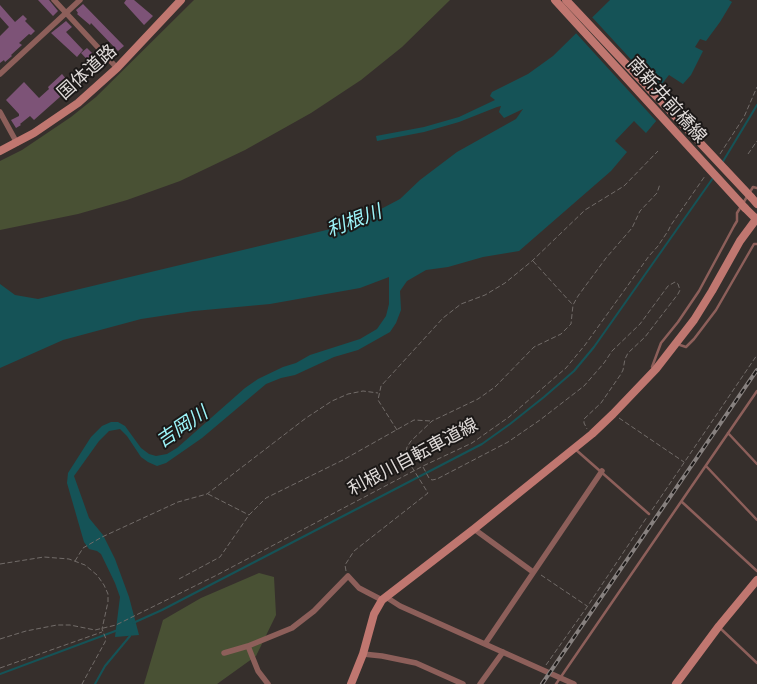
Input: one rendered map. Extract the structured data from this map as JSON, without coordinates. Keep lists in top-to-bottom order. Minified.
{"streets":{"street":["国体道路","南新井前橋線"],"path":["利根川自転車道線"]},"water":["利根川","吉岡川"]}
